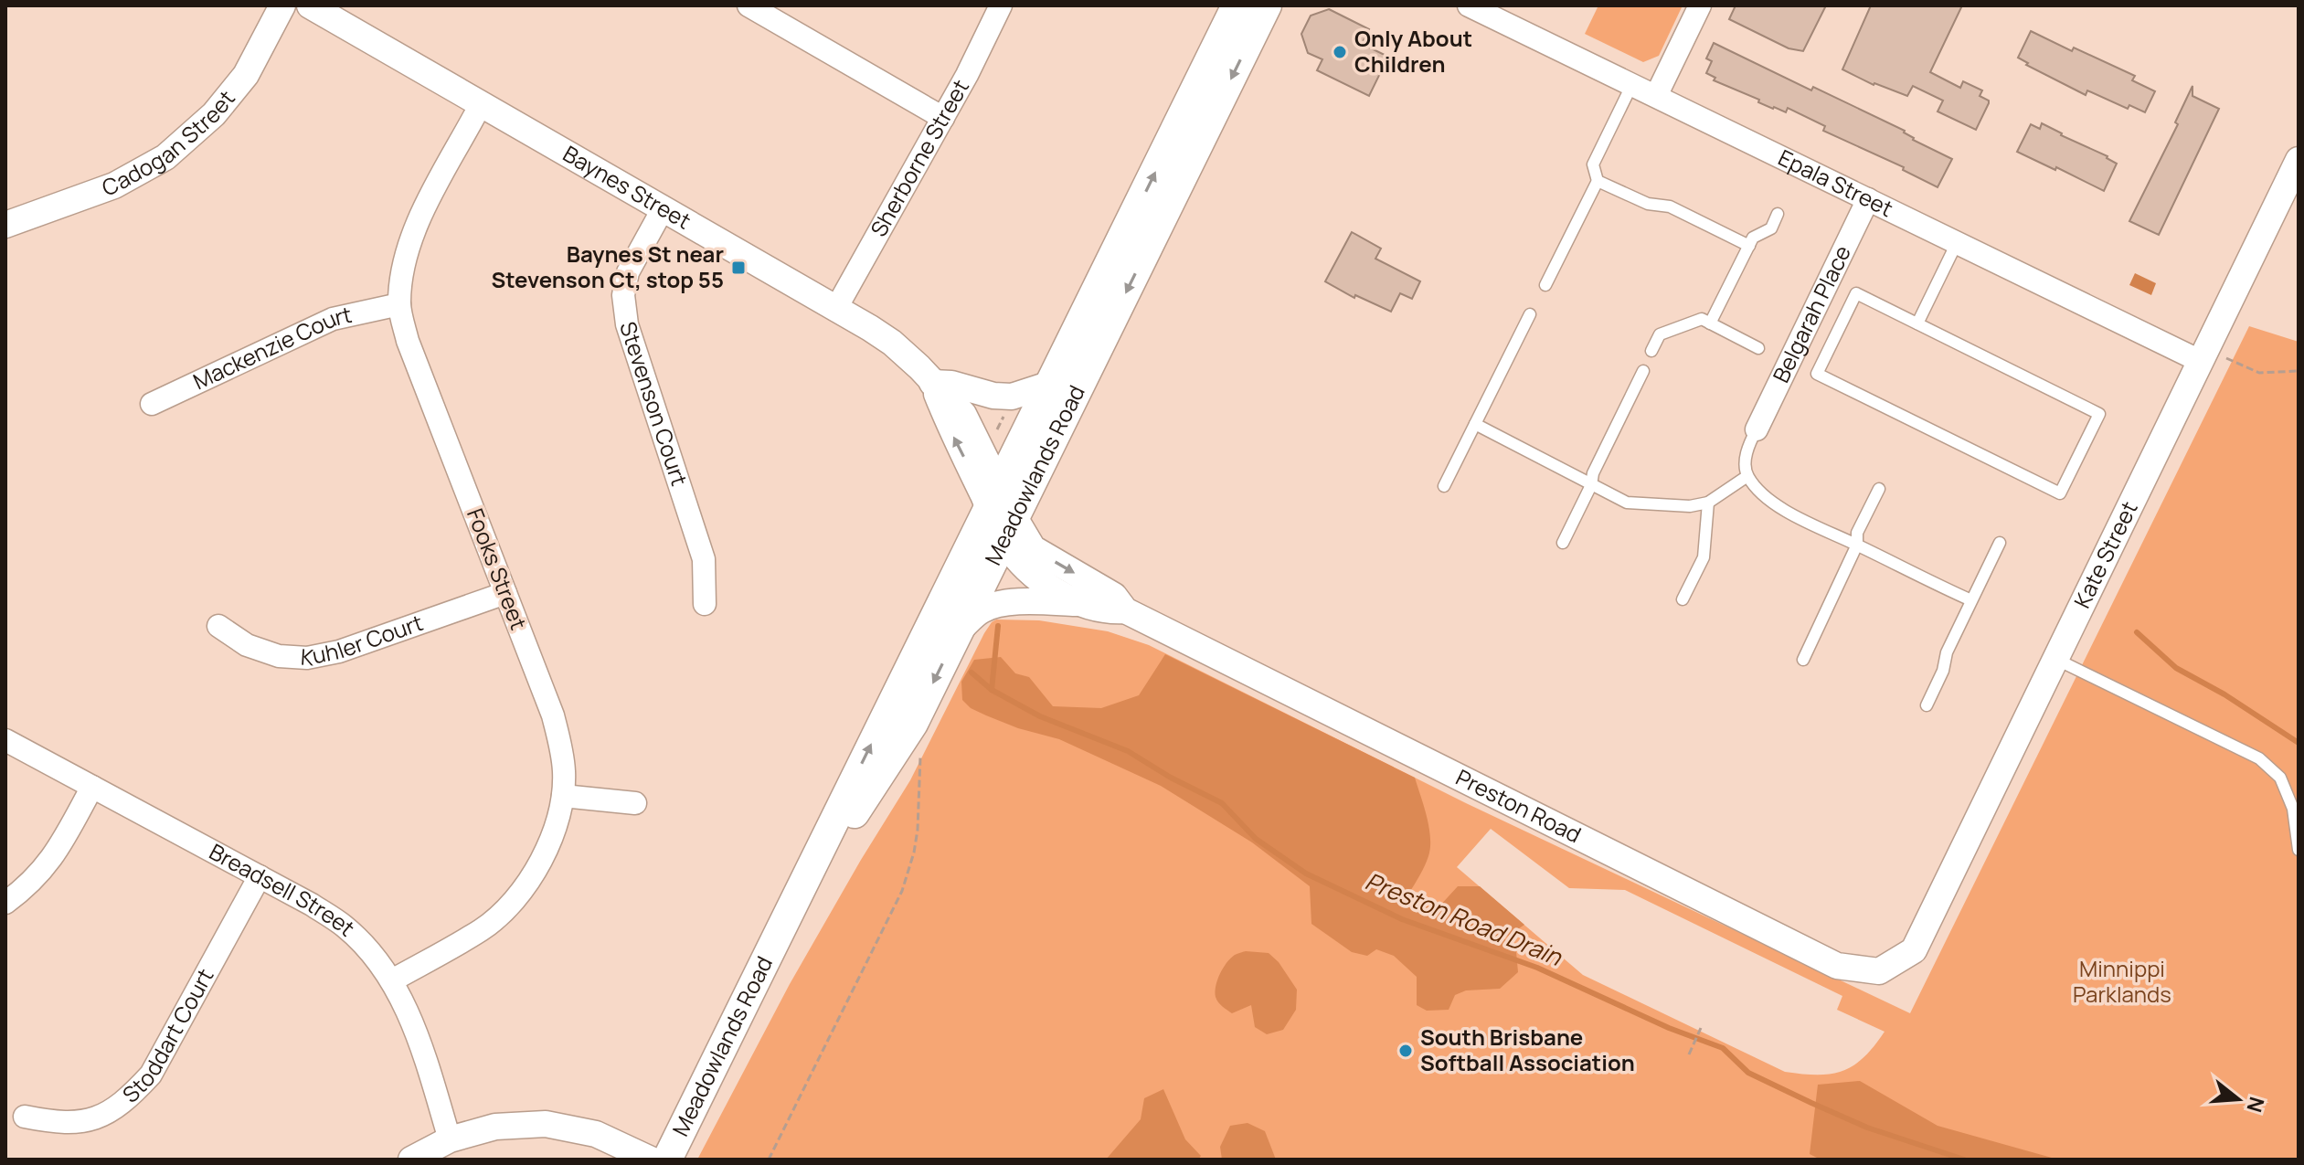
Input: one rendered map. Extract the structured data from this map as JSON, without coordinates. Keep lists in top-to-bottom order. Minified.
{"streets":{"main road":["Meadowlands Road"],"street":["Cadogan Street","Sherborne Street","Epala Street","Baynes Street","Belgarah Place","Mackenzie Court","Stevenson Court","Kate Street","Fooks Street","Kuhler Court","Preston Road","Breadsell Street","Stoddart Court"]},"crossings":[["Sherborne Street","Baynes Street"],["Epala Street","Belgarah Place"],["Epala Street","Kate Street"],["Baynes Street","Stevenson Court"],["Baynes Street","Meadowlands Road"],["Baynes Street","Fooks Street"],["Baynes Street","Preston Road"],["Mackenzie Court","Fooks Street"],["Meadowlands Road","Preston Road"],["Kate Street","Preston Road"],["Fooks Street","Kuhler Court"],["Fooks Street","Breadsell Street"],["Breadsell Street","Stoddart Court"]],"water":["Preston Road Drain"],"parks":["Minnippi Parklands"],"places":{"other":["Only About Children","South Brisbane Softball Association"],"transit":["Baynes St near Stevenson Ct, stop 55"]},"north":"right"}
